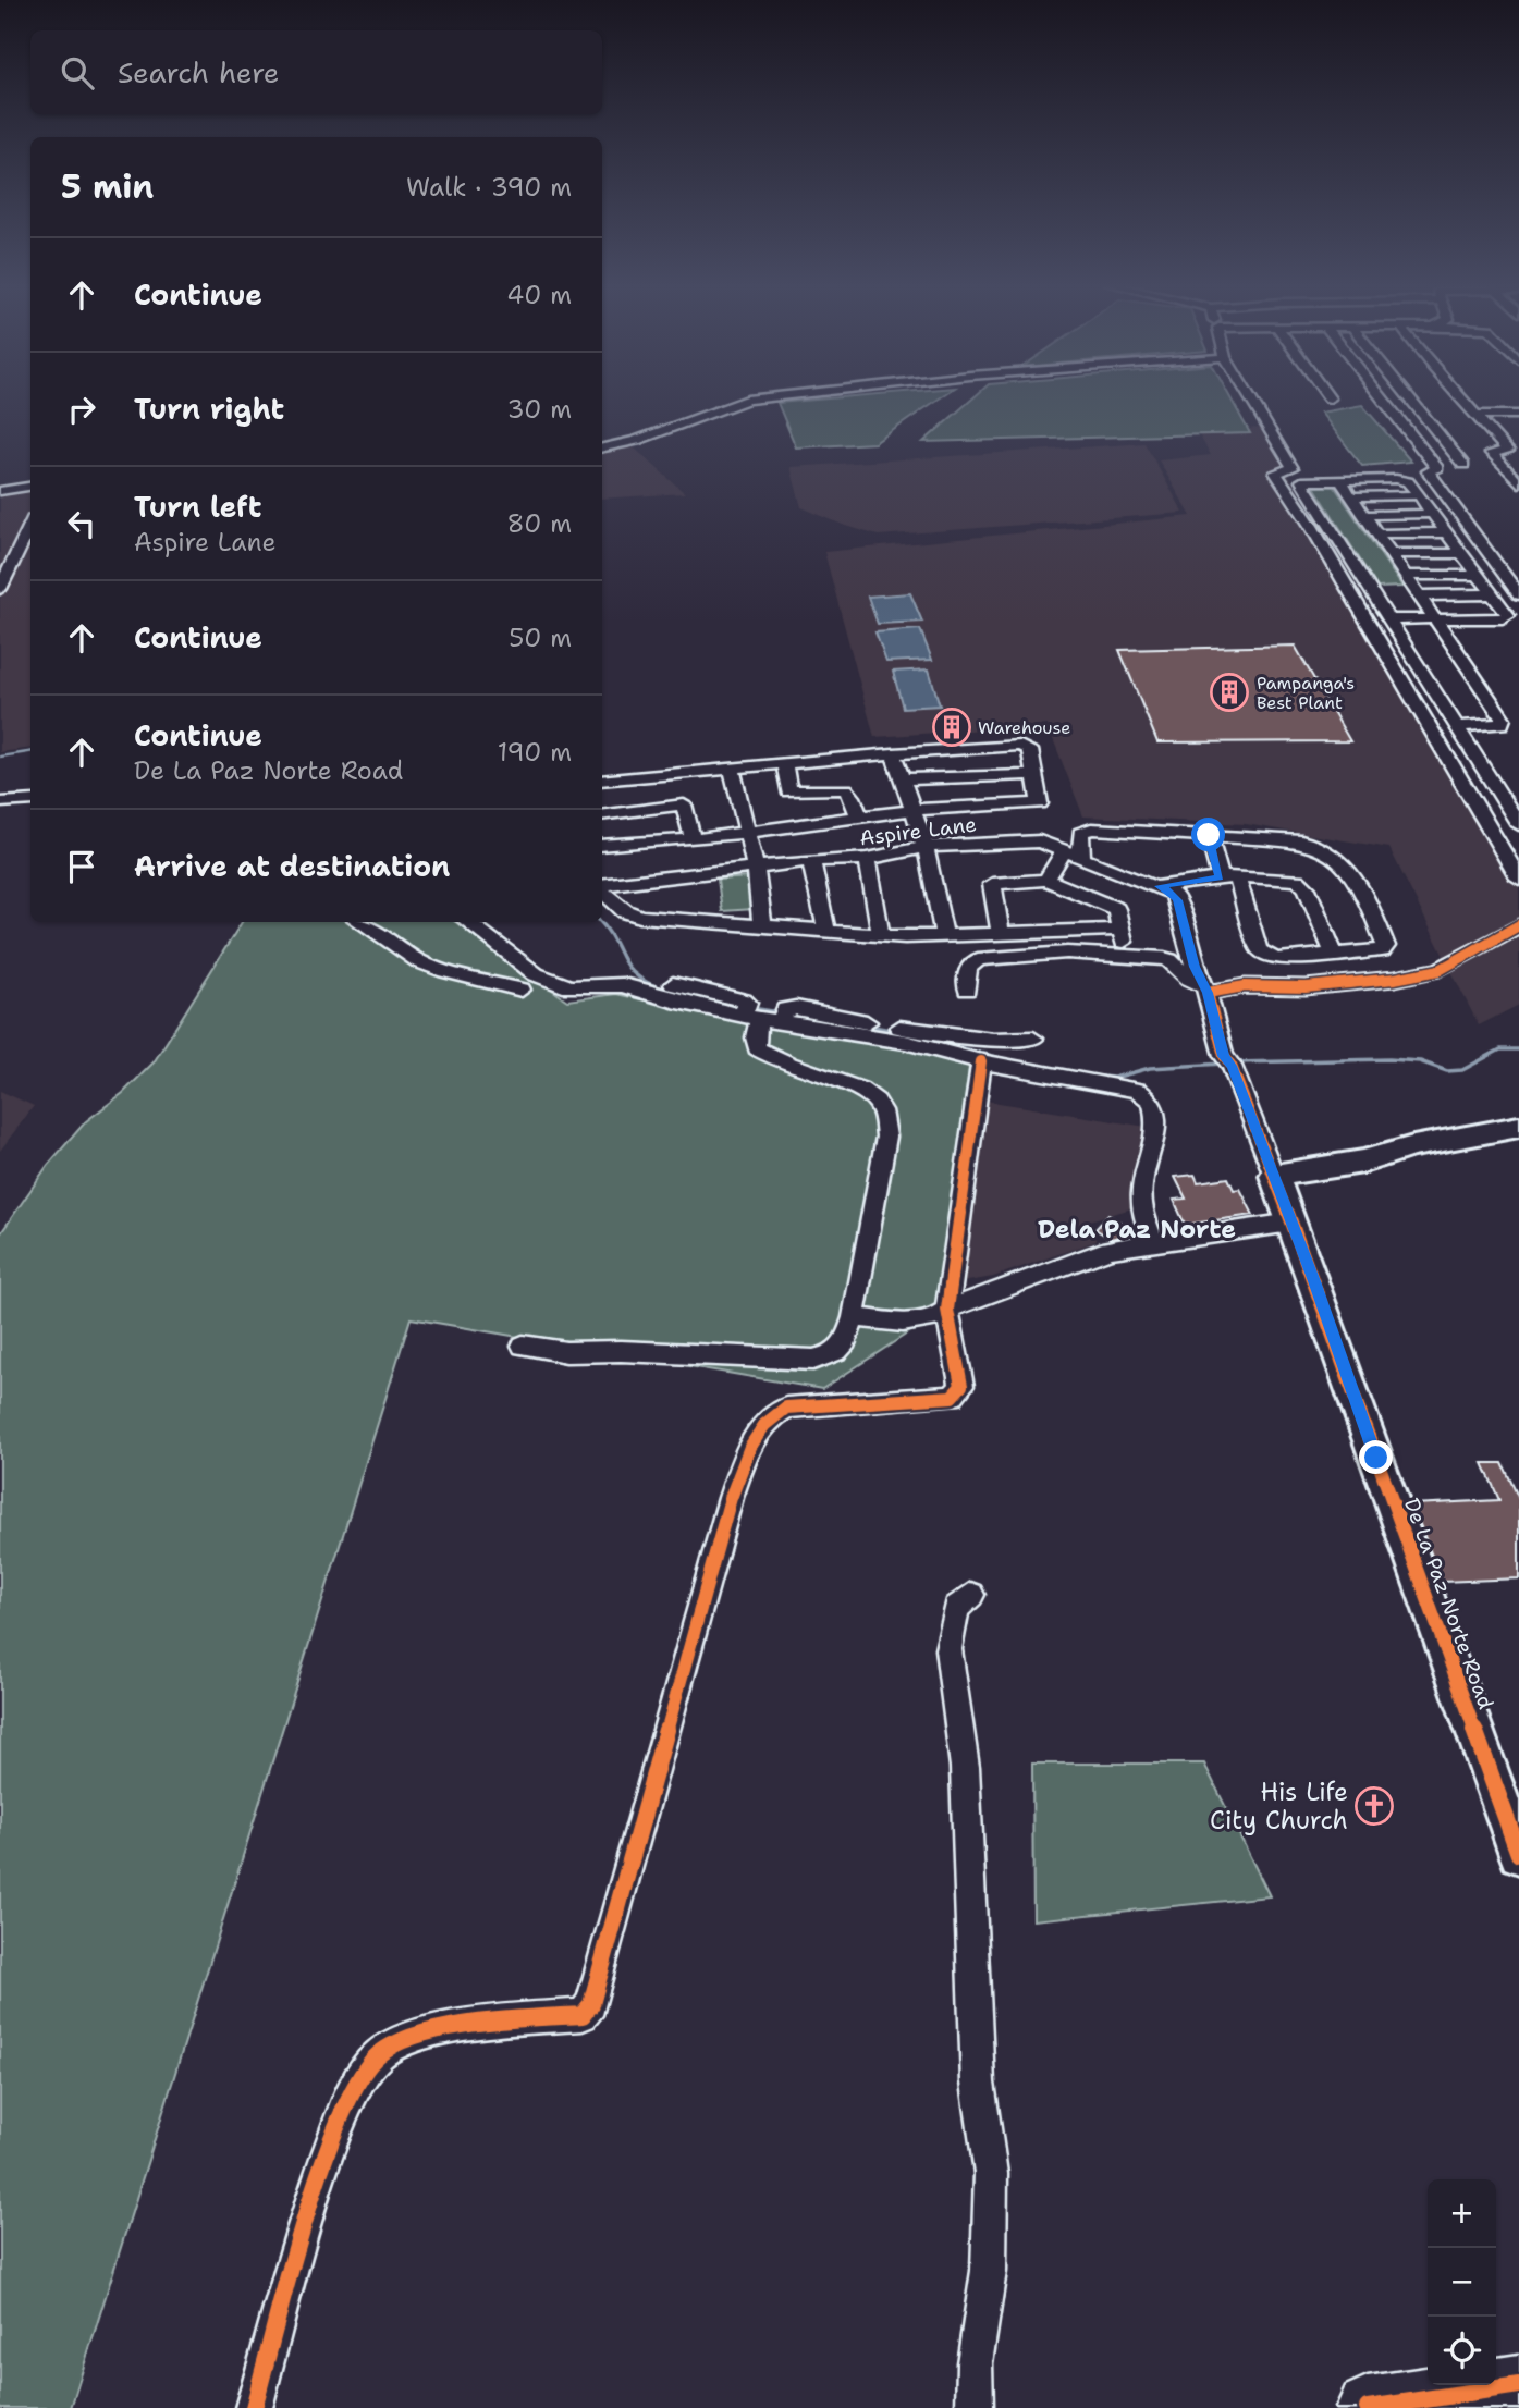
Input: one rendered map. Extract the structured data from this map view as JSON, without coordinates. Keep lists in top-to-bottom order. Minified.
{"streets":{"street":["Aspire Lane","De La Paz Norte Road"]},"crossings":[["Aspire Lane","De La Paz Norte Road"]],"districts":["Dela Paz Norte"],"places":{"building":["Pampanga's Best Plant","Warehouse"],"church":["His Life City Church"]},"page":{"search":"Search here","heading":["5 min","Walk · 390 m"],"list":[["Continue","40 m"],["Turn right","30 m"],["Turn left","Aspire Lane","80 m"],["Continue","50 m"],["Continue","De La Paz Norte Road","190 m"],"Arrive at destination"],"map_buttons":["+","−"]}}
